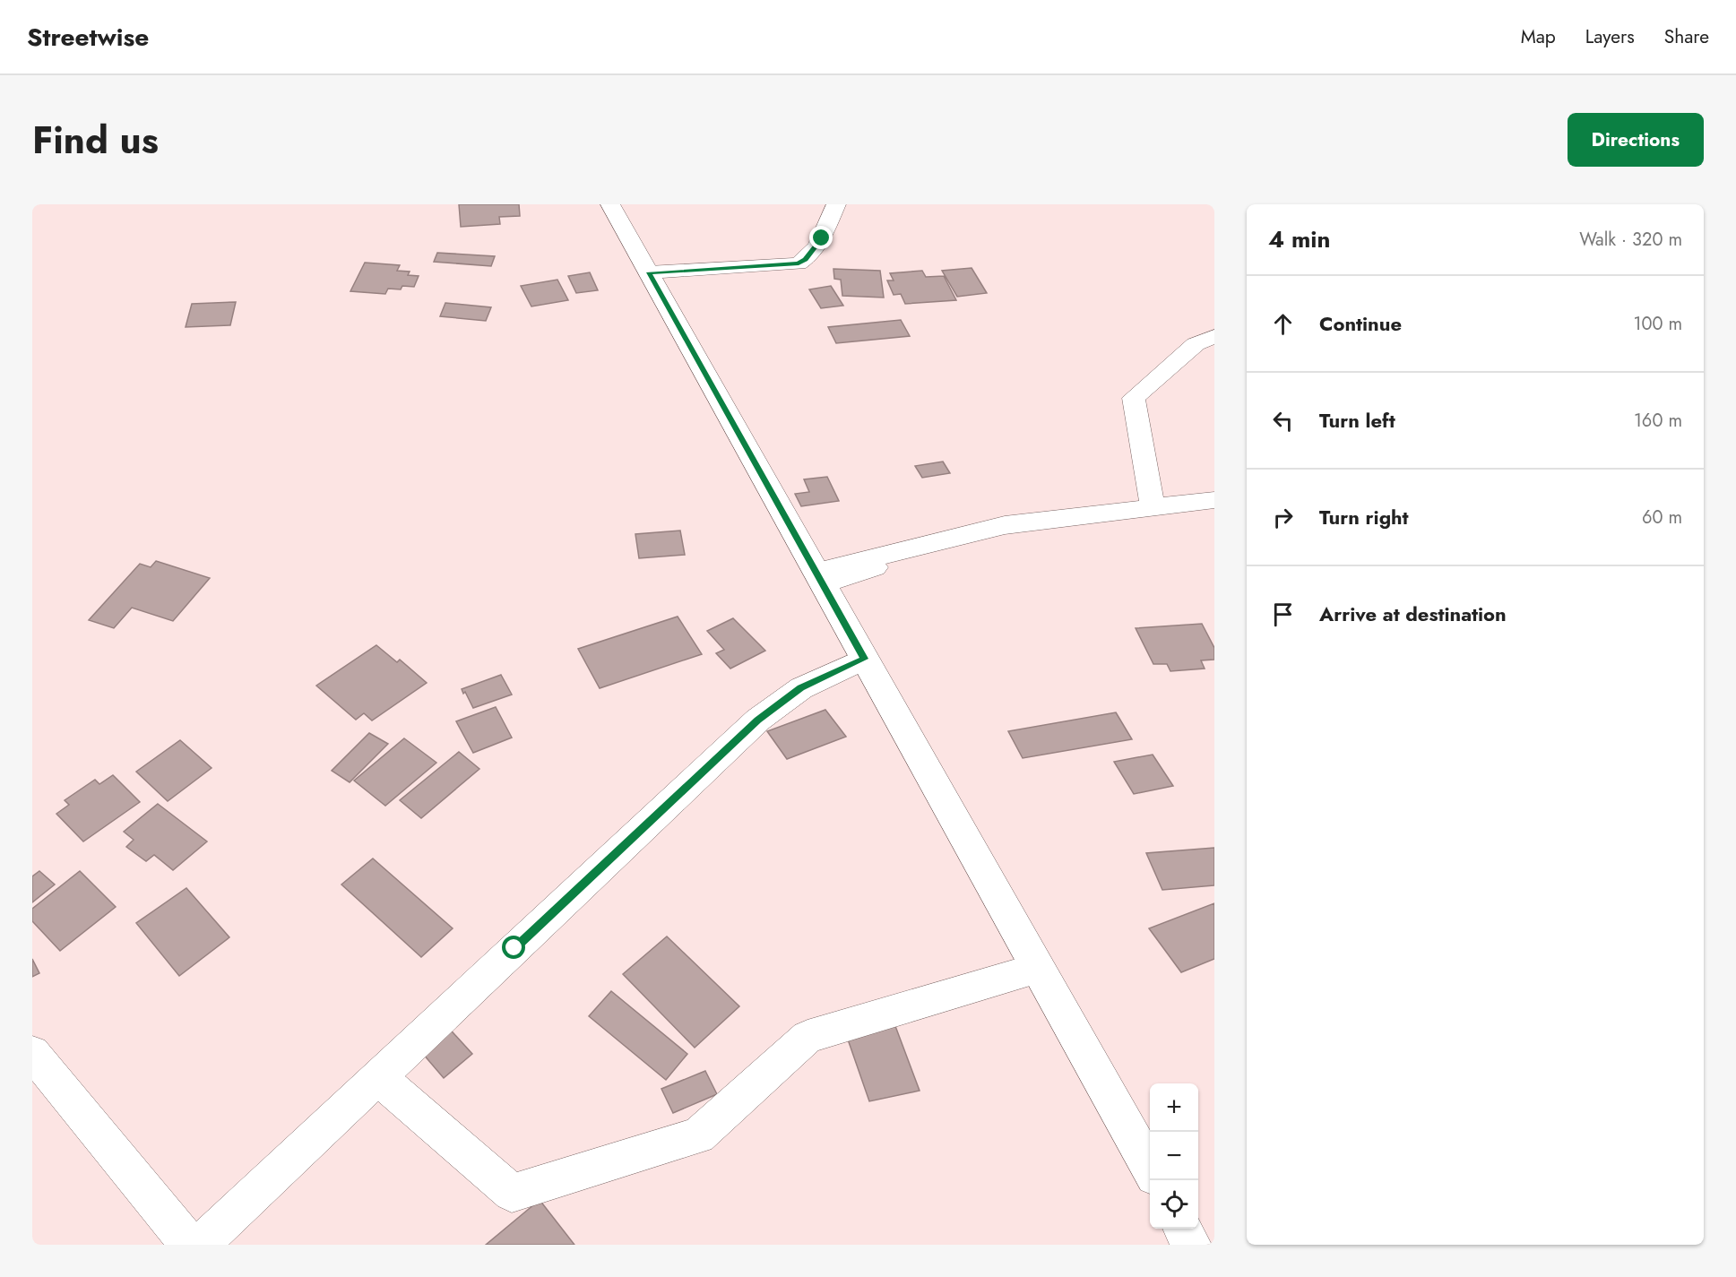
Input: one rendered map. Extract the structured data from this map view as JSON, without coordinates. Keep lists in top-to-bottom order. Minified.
{"page":{"header":"Streetwise","nav":["Map","Layers","Share"],"title":"Find us","buttons":"Directions","heading":["4 min","Walk · 320 m"],"list":[["Continue","100 m"],["Turn left","160 m"],["Turn right","60 m"],"Arrive at destination"],"map_buttons":["+","−"]}}
